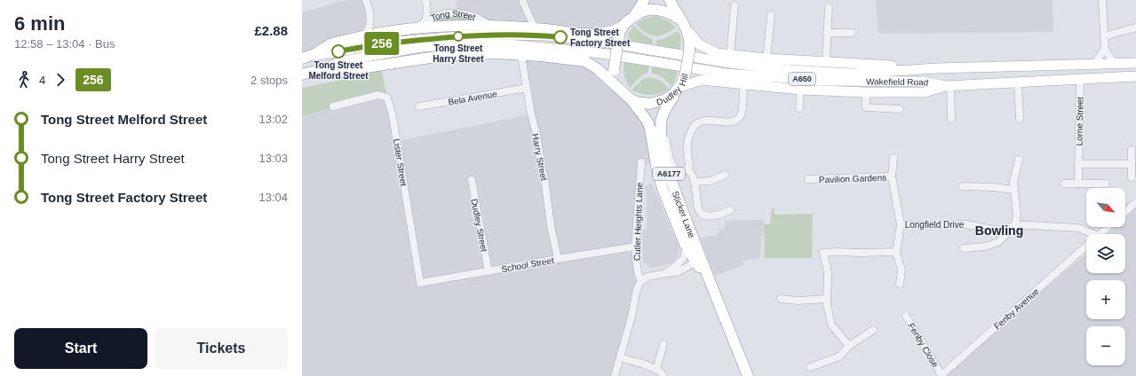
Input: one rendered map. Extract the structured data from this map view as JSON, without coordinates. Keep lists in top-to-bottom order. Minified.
{"streets":{"highway":["Tong Street","A650","Dudley Hill","A6177","Sticker Lane"],"main road":["Wakefield Road"],"street":["Bela Avenue","Lorne Street","Harry Street","Lister Street","Pavilion Gardens","Cutler Heights Lane","Longfield Drive","Dudley Street","School Street","Fenby Avenue","Fenby Close"]},"crossings":[["Tong Street","Wakefield Road"],["A650","Wakefield Road"],["A650","Dudley Hill"],["A650","Sticker Lane"],["Wakefield Road","Dudley Hill"],["Wakefield Road","Lorne Street"],["Dudley Hill","Harry Street"],["Dudley Hill","Sticker Lane"],["Bela Avenue","Harry Street"],["Harry Street","School Street"],["Lister Street","School Street"],["Pavilion Gardens","Longfield Drive"],["Cutler Heights Lane","School Street"],["Dudley Street","School Street"],["Fenby Avenue","Fenby Close"]],"districts":["Bowling"],"places":["Tong Street Harry Street","Tong Street Factory Street","Tong Street Melford Street"],"lines":["bus line 256"],"north":"bottom right","page":{"heading":["6 min","12:58 – 13:04 · Bus","£2.88"],"on_map":"256","legs":["4","256","2 stops"],"list":[{"name":"Tong Street Melford Street","value":"13:02"},{"name":"Tong Street Harry Street","value":"13:03"},{"name":"Tong Street Factory Street","value":"13:04"}],"map_buttons":["+","−"],"buttons":["Start","Tickets"]}}
